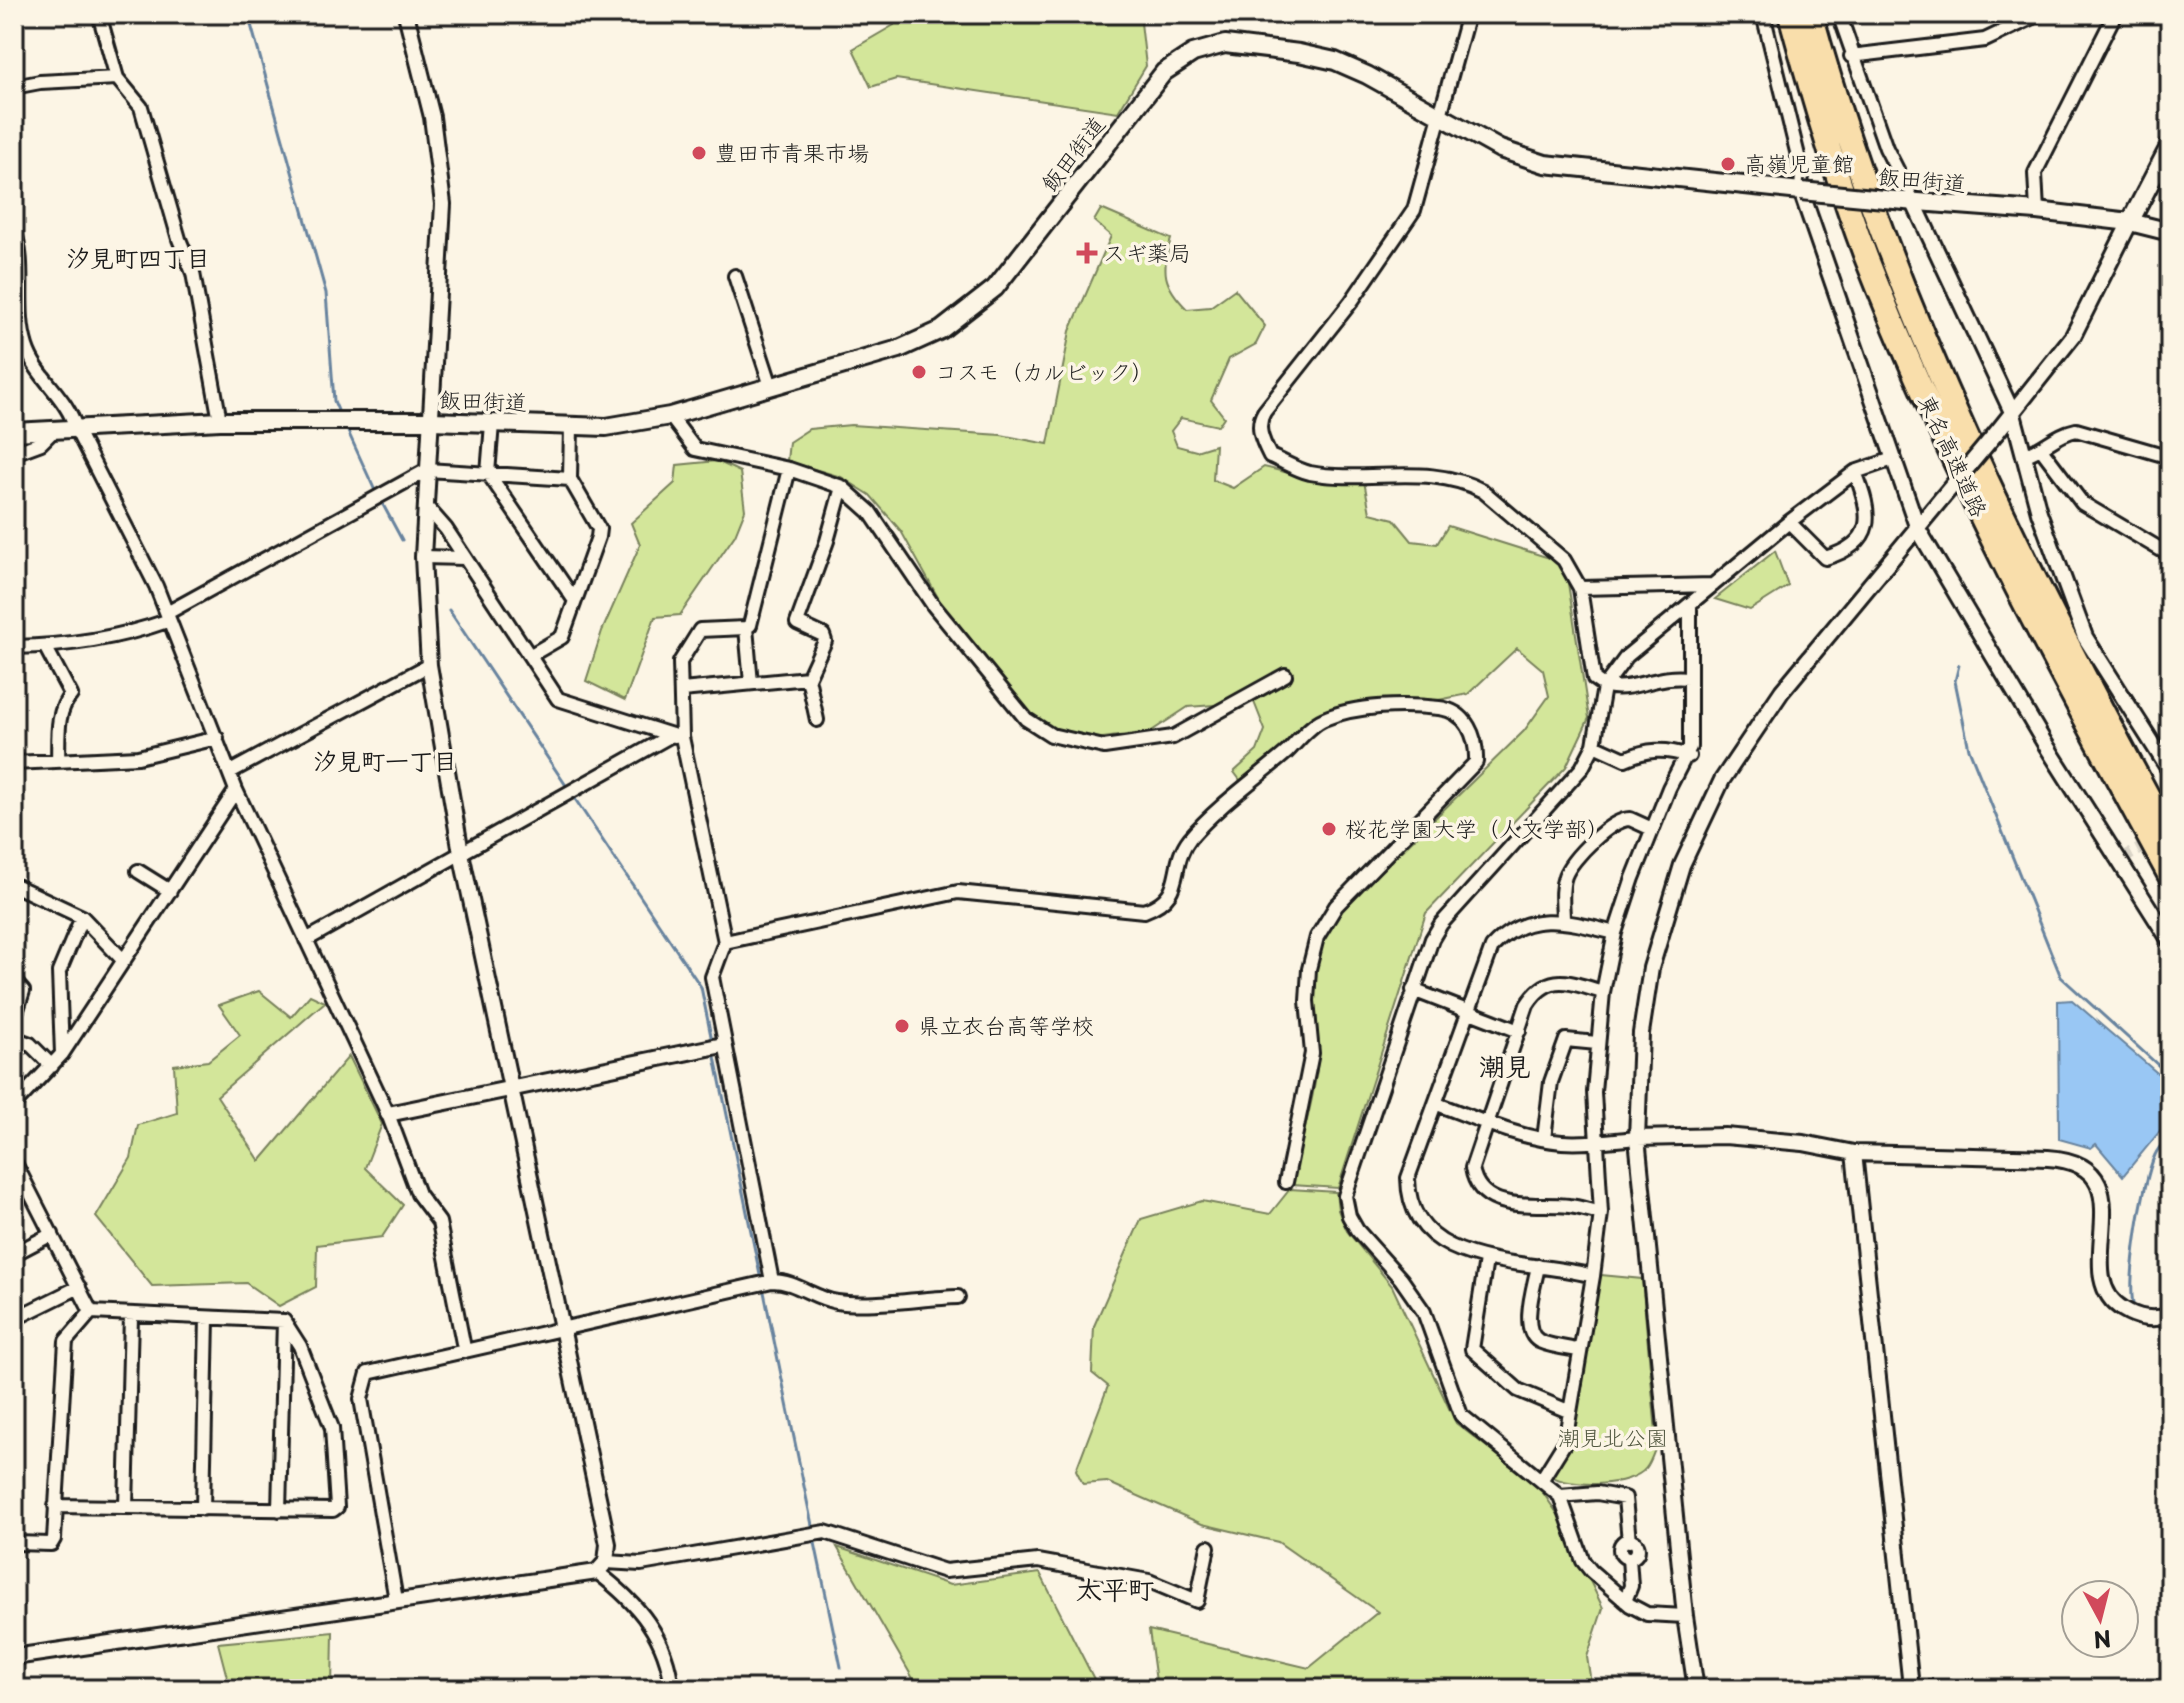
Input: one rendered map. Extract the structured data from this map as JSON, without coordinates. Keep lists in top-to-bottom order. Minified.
{"streets":{"highway":["東名高速道路"],"main road":["飯田街道"]},"districts":["汐見町四丁目","汐見町一丁目","潮見","太平町"],"parks":["潮見北公園"],"places":{"other":["豊田市青果市場","高嶺児童館","コスモ（カルビック）","桜花学園大学（人文学部）","県立衣台高等学校"],"health":["スギ薬局"]},"north":"bottom"}
